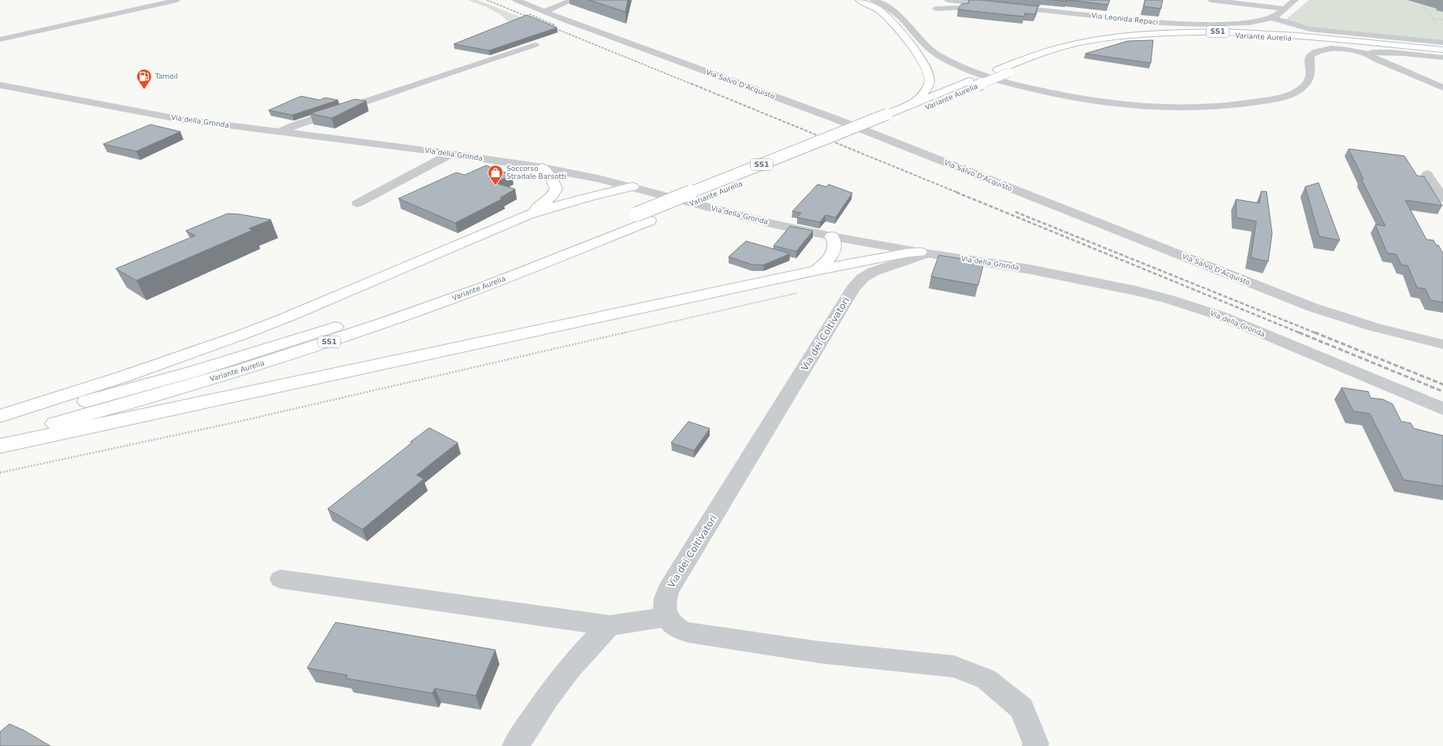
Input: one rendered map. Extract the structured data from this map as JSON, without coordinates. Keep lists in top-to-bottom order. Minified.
{"streets":{"highway":["SS1","Variante Aurelia"],"street":["Via Leonida Repaci","Via Salvo D'Acquisto","Via della Gronda","Via dei Coltivatori"]},"crossings":[["Via della Gronda","Via dei Coltivatori"]],"places":{"fuel station":["Tamoil"],"shop":["Soccorso Stradale Barsotti"]}}
